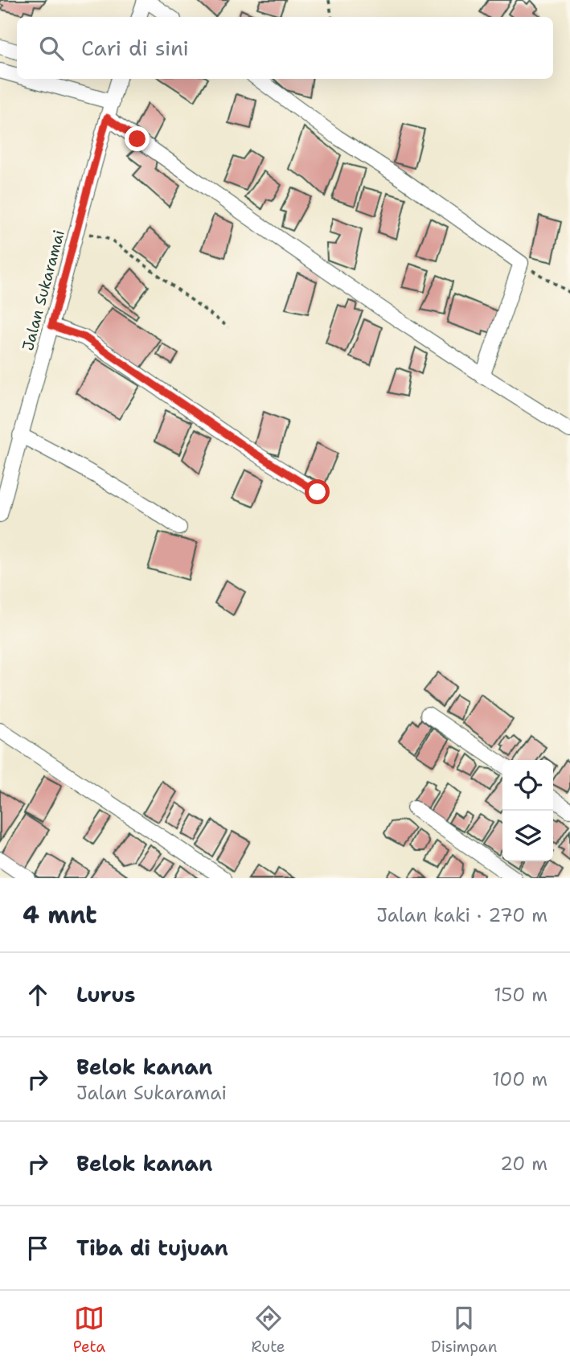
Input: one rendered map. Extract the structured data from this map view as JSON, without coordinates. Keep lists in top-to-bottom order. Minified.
{"streets":{"street":["Jalan Sukaramai"]},"page":{"search":"Cari di sini","heading":["4 mnt","Jalan kaki · 270 m"],"list":[["Lurus","150 m"],["Belok kanan","Jalan Sukaramai","100 m"],["Belok kanan","20 m"],"Tiba di tujuan"],"nav":["Peta","Rute","Disimpan"]}}
